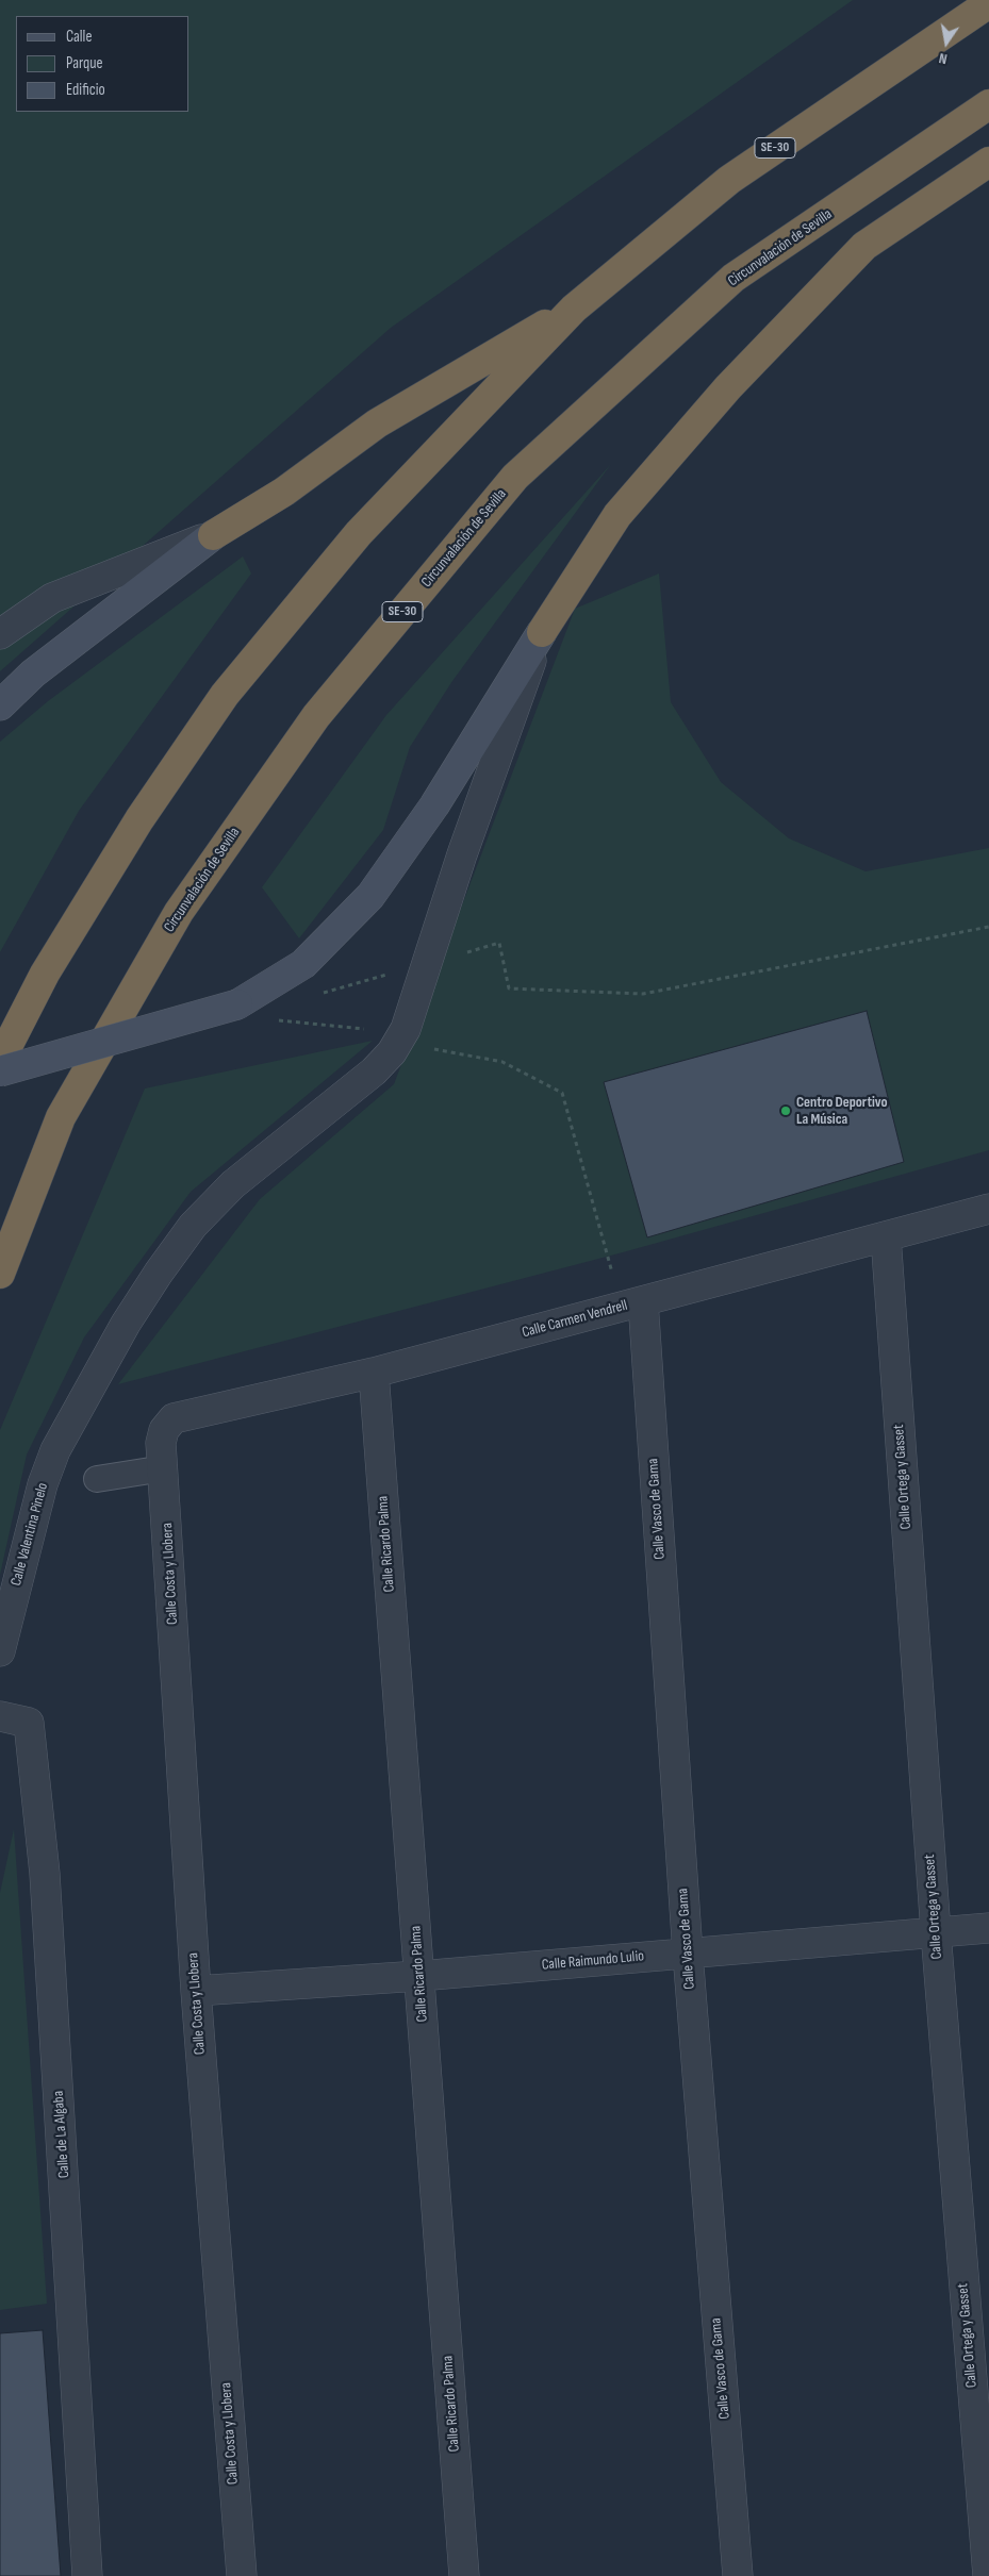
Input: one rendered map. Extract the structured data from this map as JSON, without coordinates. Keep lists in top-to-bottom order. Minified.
{"streets":{"highway":["SE-30","Circunvalación de Sevilla"],"street":["Calle Carmen Vendrell","Calle Ortega y Gasset","Calle Vasco de Gama","Calle Valentina Pinelo","Calle Ricardo Palma","Calle Costa y Llobera","Calle Raimundo Lulio","Calle de La Algaba"]},"crossings":[["Calle Carmen Vendrell","Calle Ortega y Gasset"],["Calle Carmen Vendrell","Calle Vasco de Gama"],["Calle Carmen Vendrell","Calle Ricardo Palma"],["Calle Carmen Vendrell","Calle Costa y Llobera"],["Calle Ortega y Gasset","Calle Raimundo Lulio"],["Calle Vasco de Gama","Calle Raimundo Lulio"],["Calle Ricardo Palma","Calle Raimundo Lulio"],["Calle Costa y Llobera","Calle Raimundo Lulio"]],"places":["Centro Deportivo La Música"],"legend":["Calle","Parque","Edificio"],"north":"bottom"}
